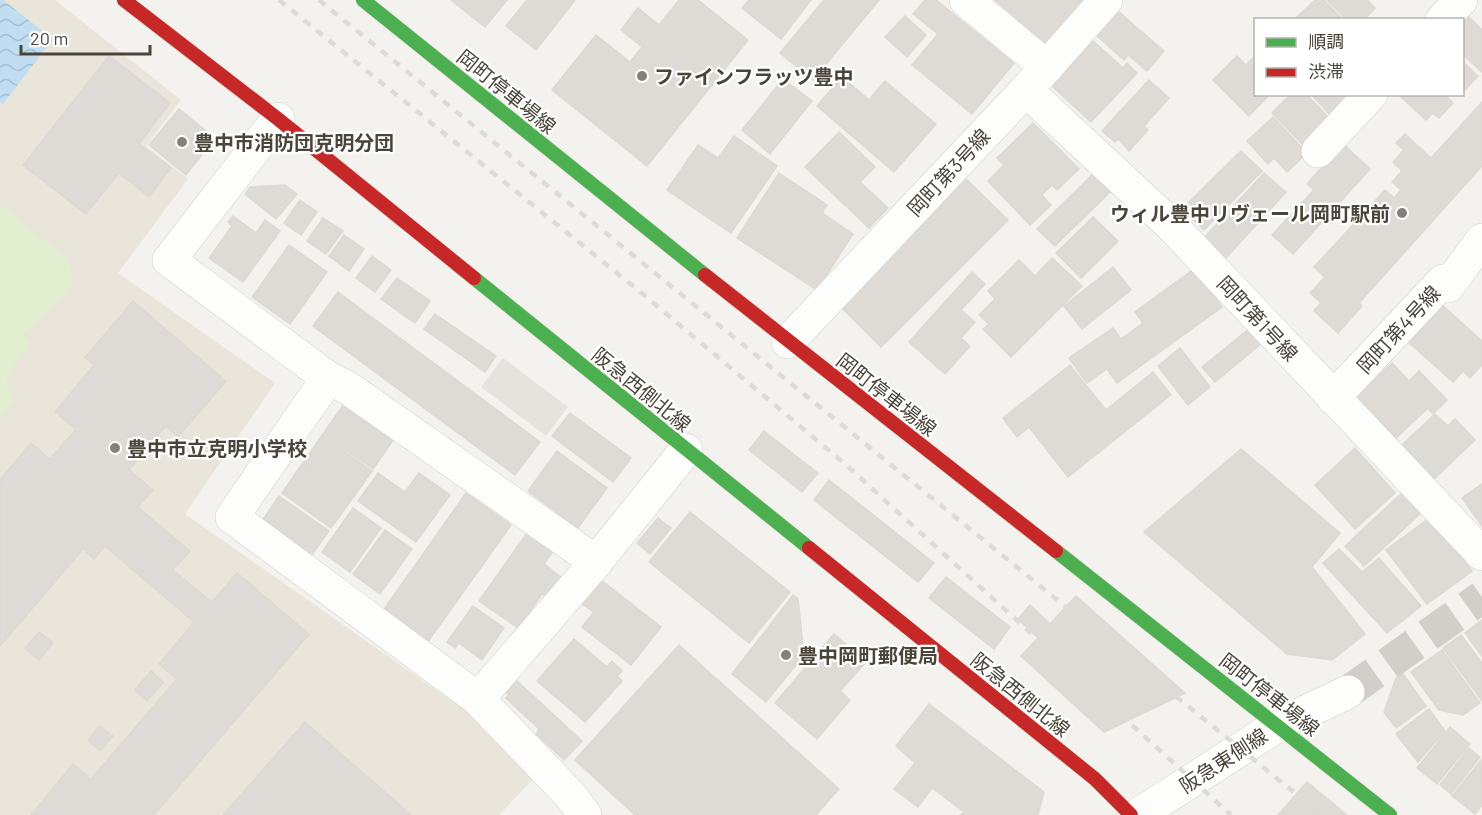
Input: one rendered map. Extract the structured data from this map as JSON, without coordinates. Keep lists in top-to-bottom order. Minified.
{"streets":{"main road":["岡町停車場線","阪急西側北線"],"street":["岡町第3号線","岡町第1号線","岡町第4号線","阪急東側線"]},"crossings":[["岡町停車場線","岡町第3号線"],["岡町停車場線","阪急東側線"],["岡町第3号線","岡町第1号線"],["岡町第1号線","岡町第4号線"]],"places":["ファインフラッツ豊中","豊中市消防団克明分団","ウィル豊中リヴェール岡町駅前","豊中市立克明小学校","豊中岡町郵便局"],"legend":["順調","渋滞"],"scale_bar":"20 m"}
